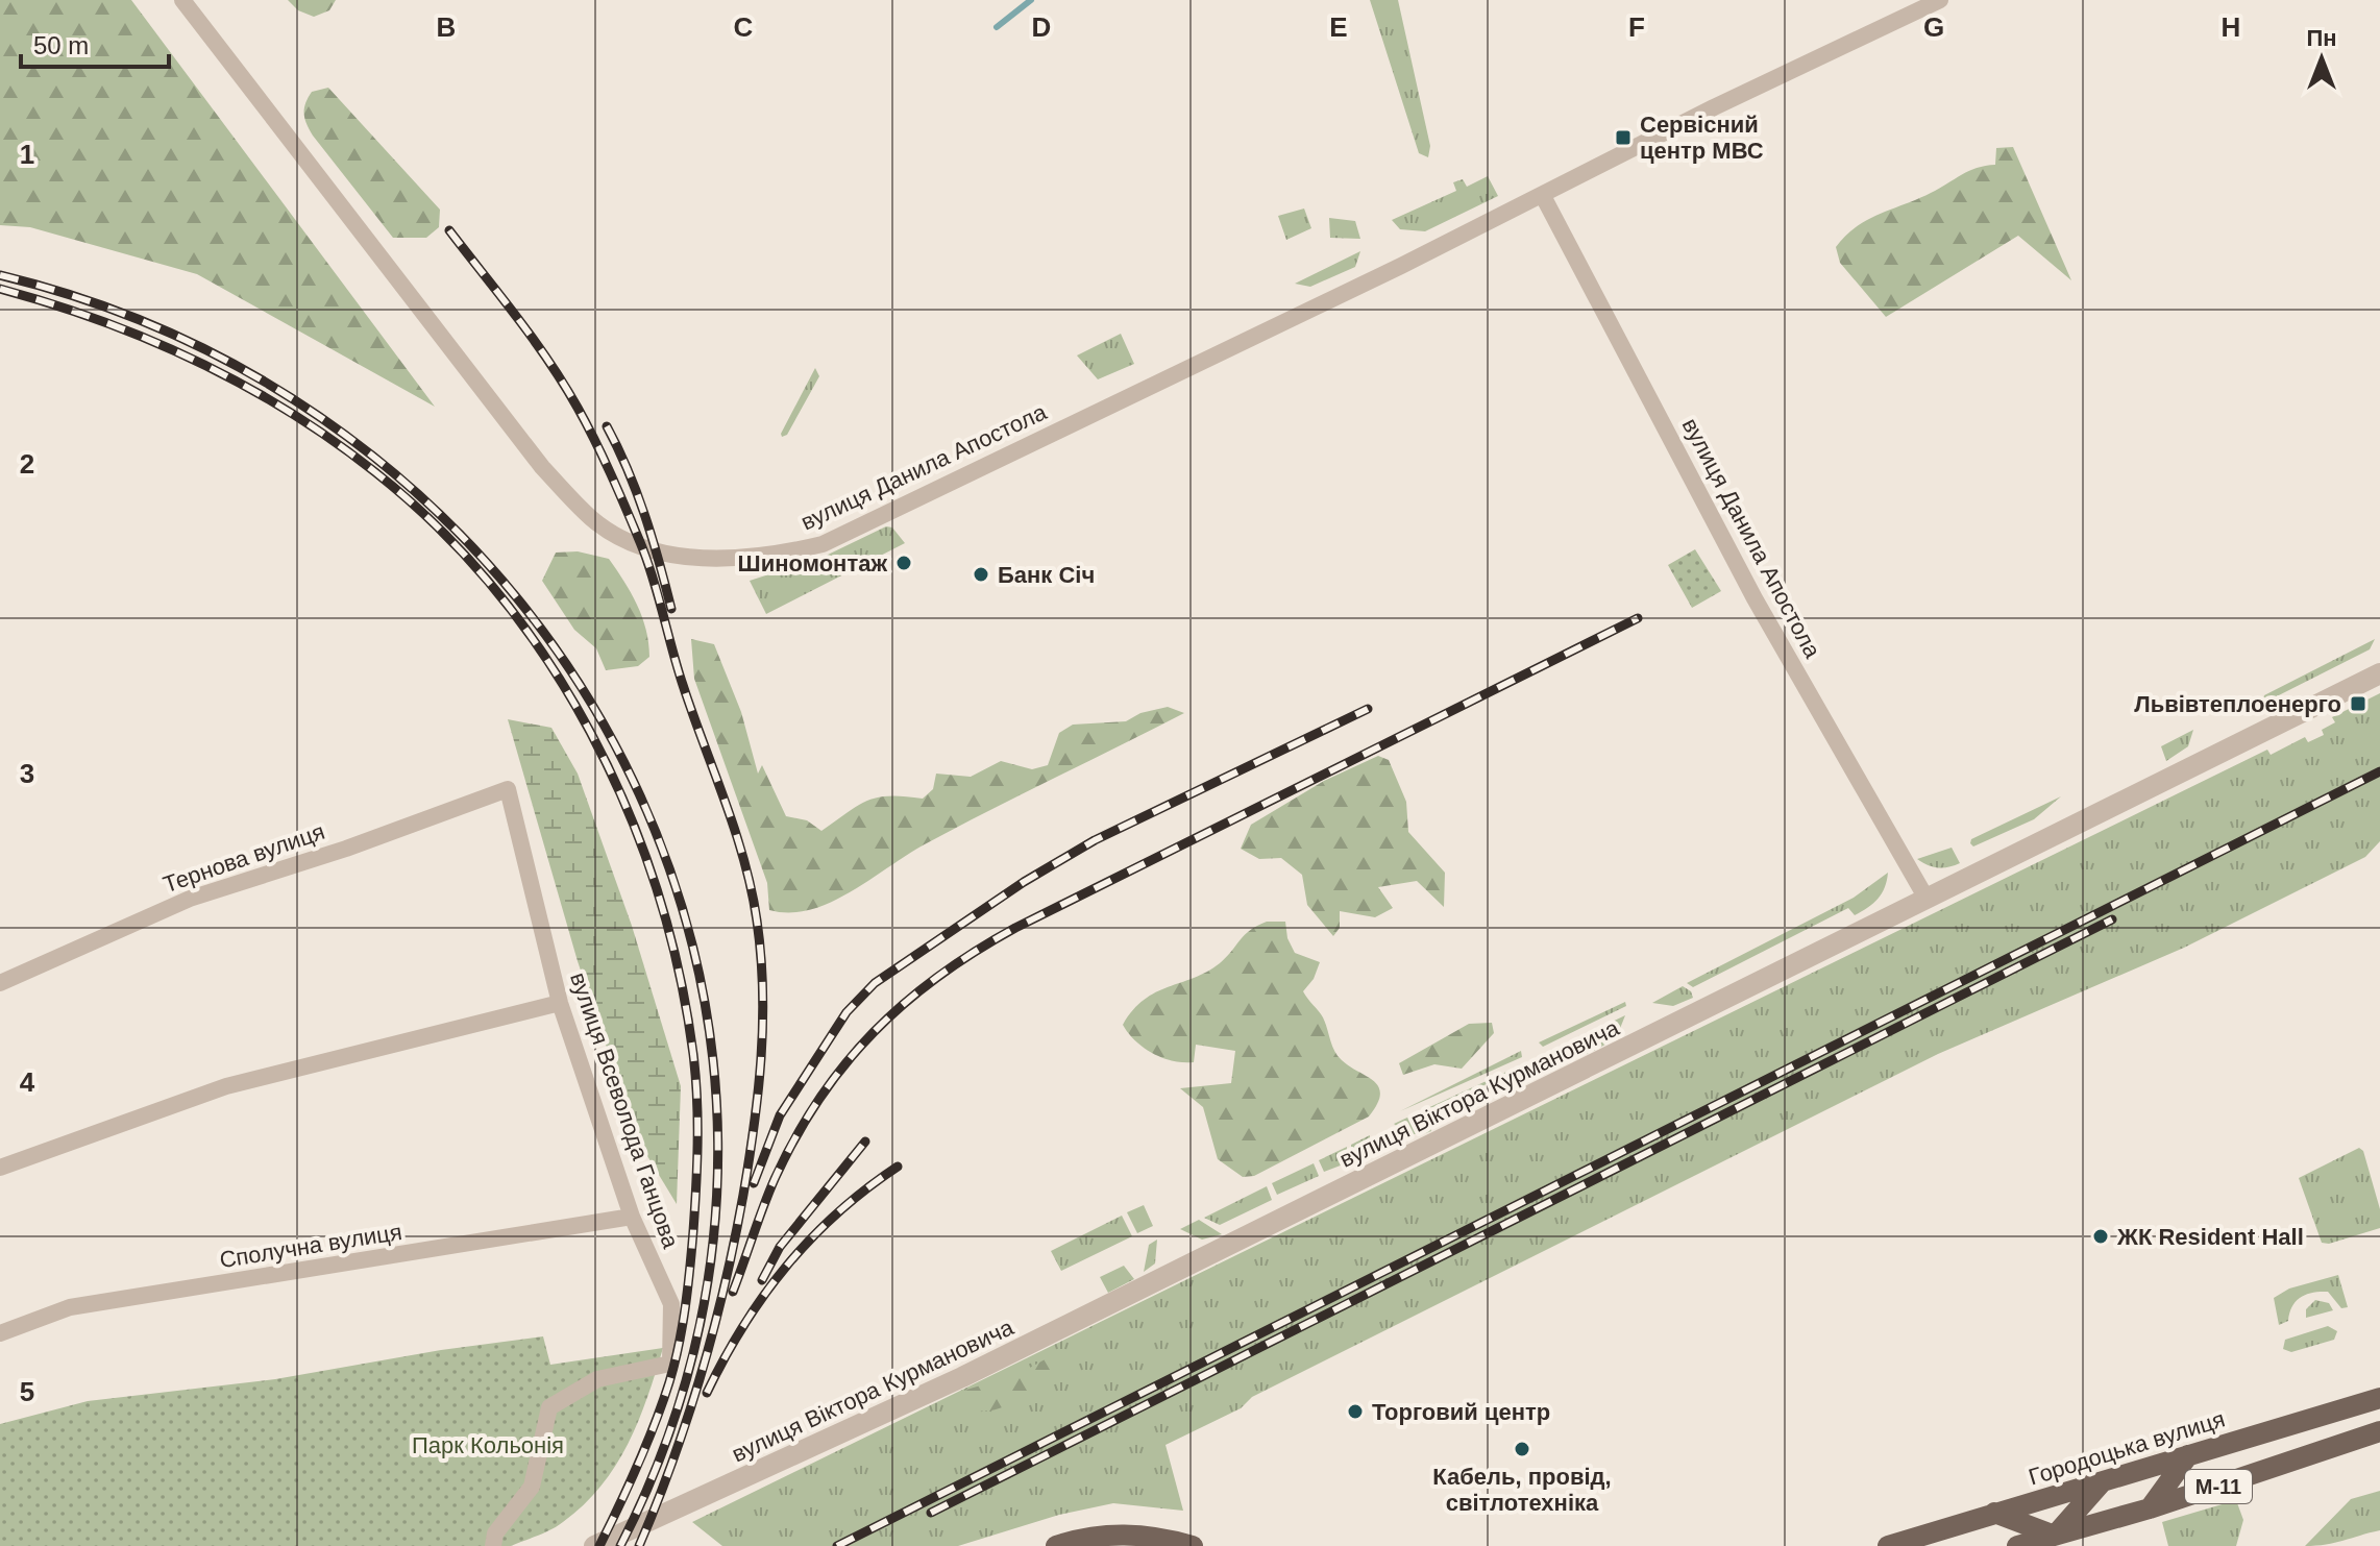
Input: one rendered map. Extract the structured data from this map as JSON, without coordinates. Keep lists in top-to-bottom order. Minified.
{"streets":{"main road":["Городоцька вулиця","М-11"],"street":["вулиця Данила Апостола","Тернова вулиця","вулиця Віктора Курмановича","вулиця Всеволода Ганцова","Сполучна вулиця"]},"crossings":[["вулиця Данила Апостола","вулиця Віктора Курмановича"],["Тернова вулиця","вулиця Всеволода Ганцова"],["вулиця Всеволода Ганцова","Сполучна вулиця"]],"parks":["Парк Кольонія"],"places":{"transit":["Сервісний центр МВС","Львівтеплоенерго"],"other":["Шиномонтаж","Банк Січ","ЖК Resident Hall","Торговий центр","Кабель, провід, світлотехніка"]},"scale_bar":"50 m","north":"top","grid":{"columns":["B","C","D","E","F","G","H"],"rows":["1","2","3","4","5"]}}
